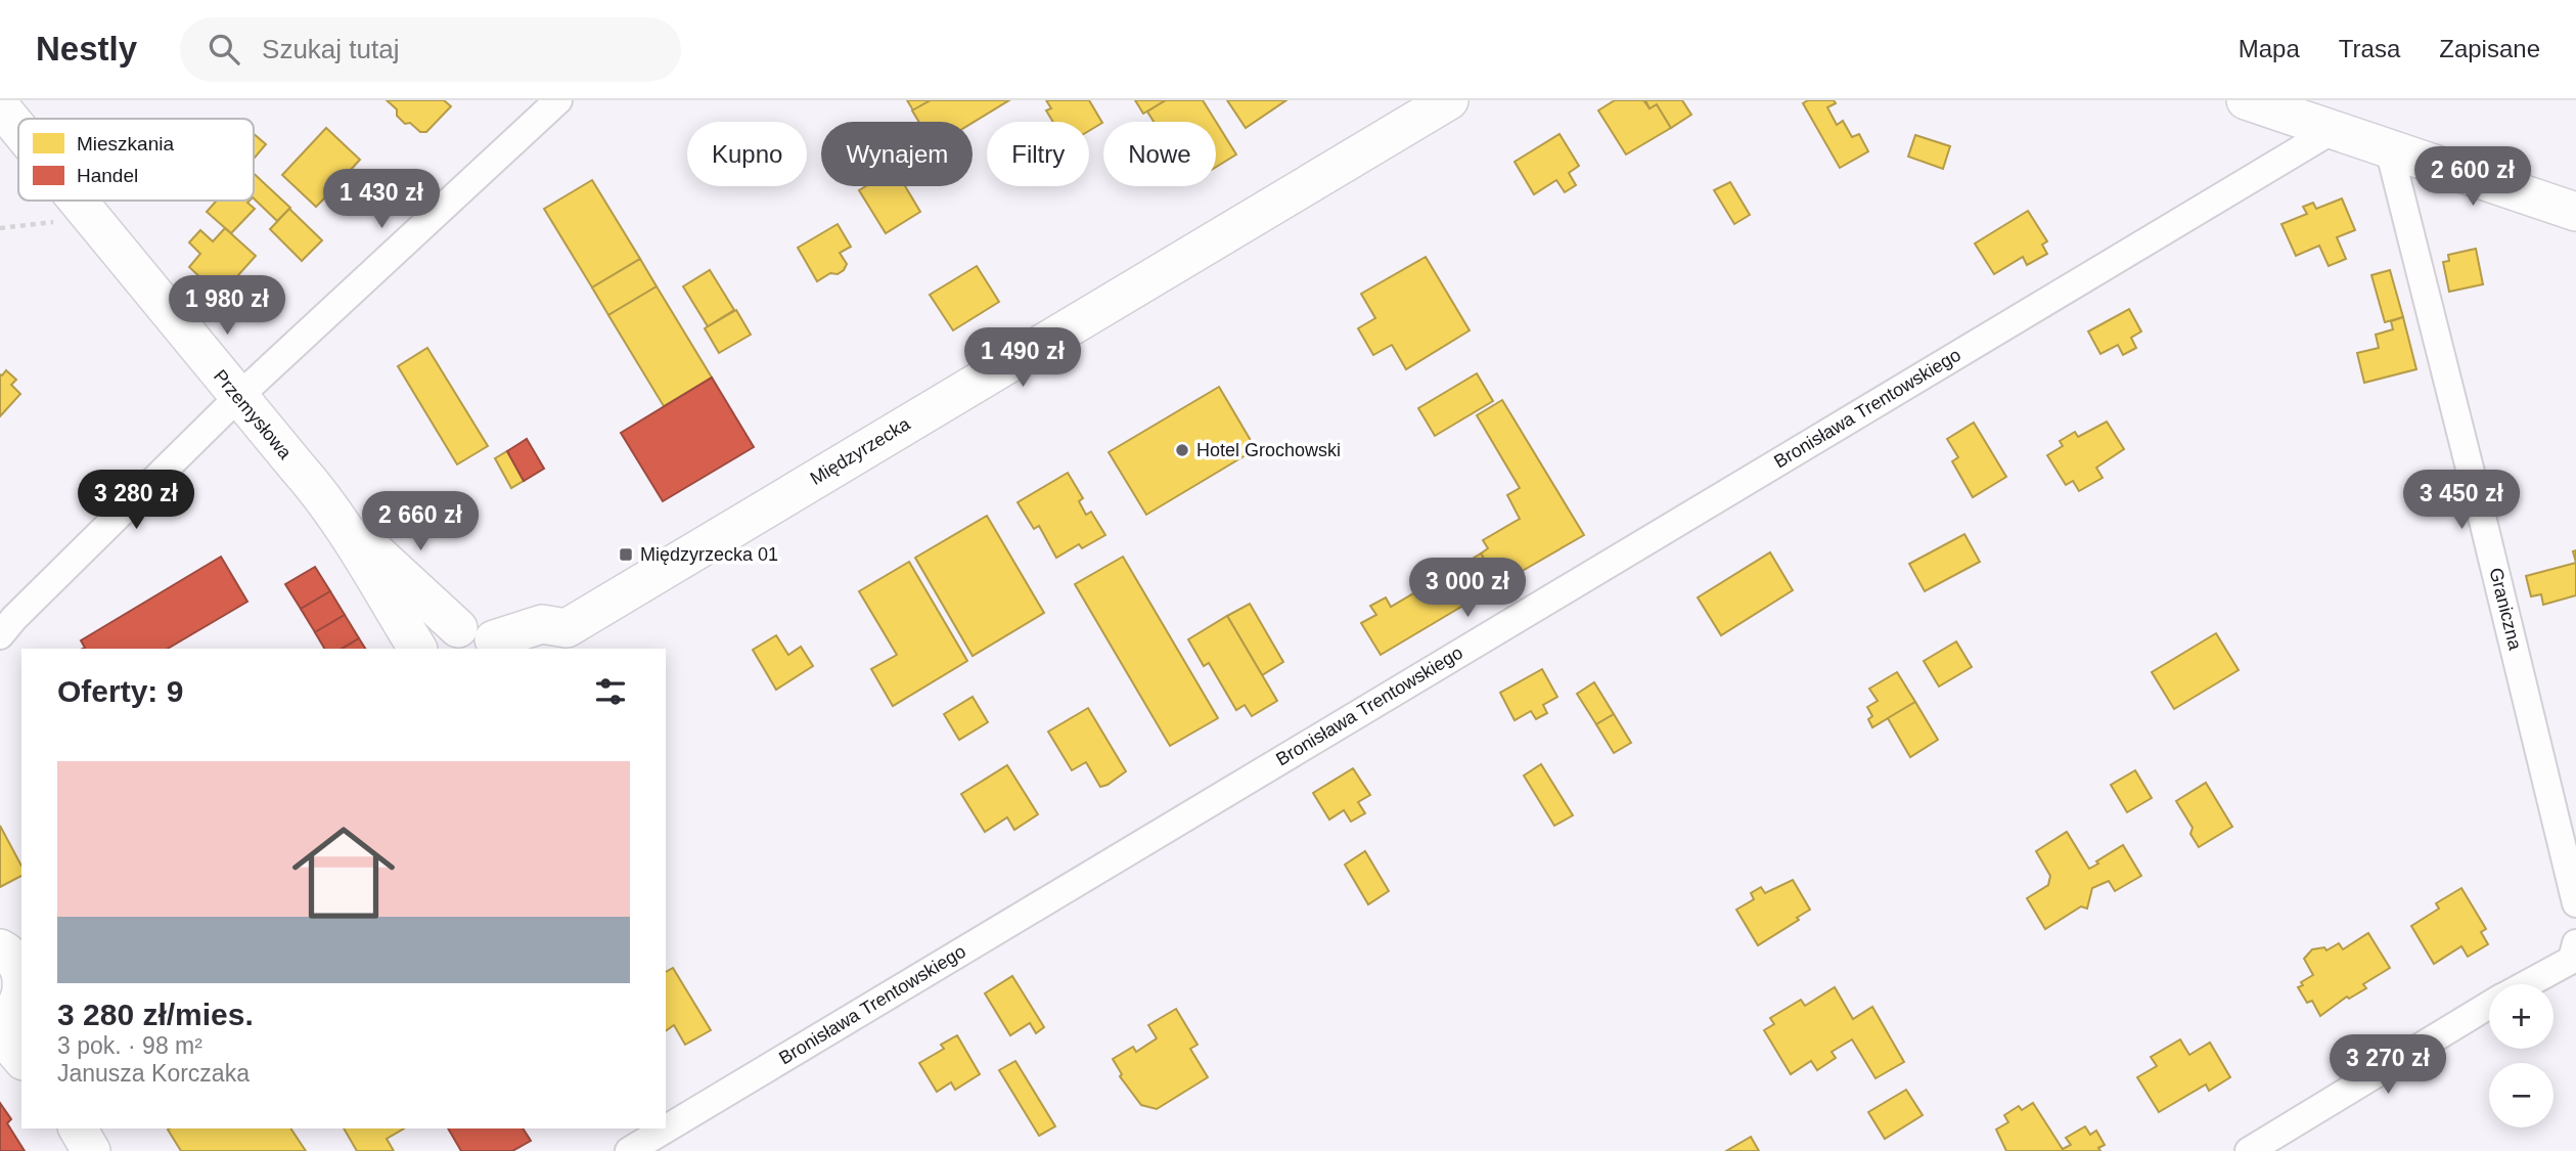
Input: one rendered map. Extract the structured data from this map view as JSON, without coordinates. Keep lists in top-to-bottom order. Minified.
{"streets":{"street":["Bronisława Trentowskiego","Przemysłowa","Międzyrzecka","Graniczna"]},"places":{"other":["Hotel Grochowski"],"transit":["Międzyrzecka 01"]},"legend":["Mieszkania","Handel"],"page":{"header":"Nestly","search":"Szukaj tutaj","nav":["Mapa","Trasa","Zapisane"],"chip":["Kupno","Wynajem","Filtry","Nowe"],"price":["2 600 zł","1 430 zł","1 980 zł","1 490 zł","3 280 zł","3 450 zł","2 660 zł","3 000 zł","3 270 zł"],"heading":"Oferty: 9","list":[{"name":"3 280 zł/mies.","note":"3 pok. · 98 m² · Janusza Korczaka"}],"map_buttons":["+","−"]}}
